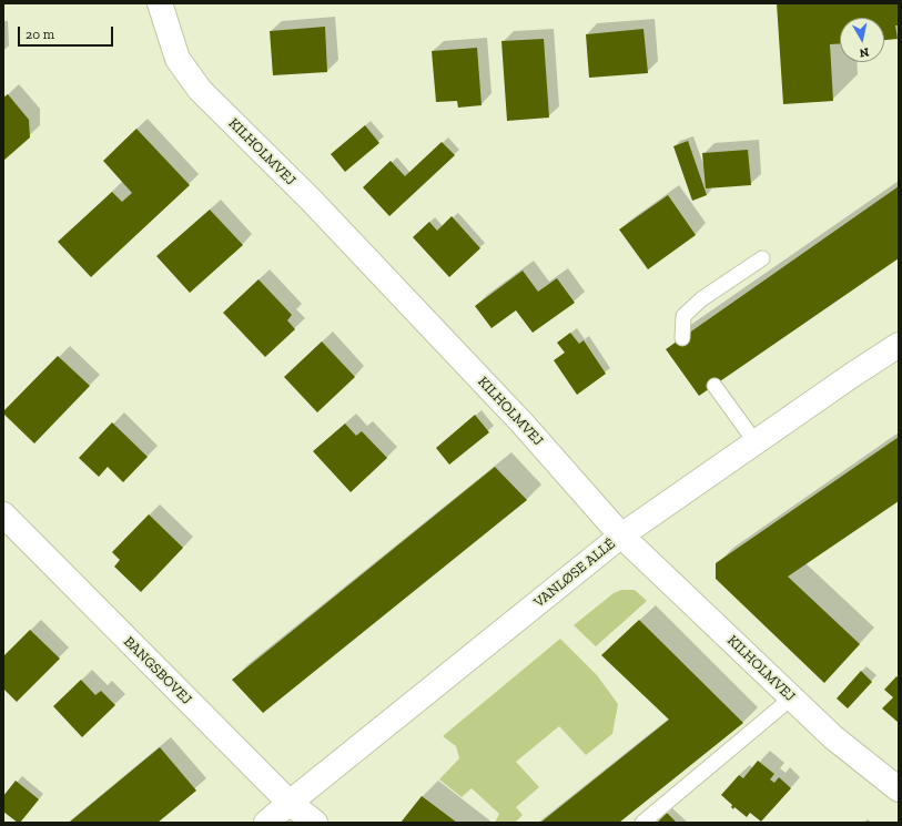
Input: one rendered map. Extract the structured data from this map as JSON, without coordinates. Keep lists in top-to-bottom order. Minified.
{"streets":{"street":["KILHOLMVEJ","VANLØSE ALLÉ","BANGSBOVEJ"]},"crossings":[["KILHOLMVEJ","VANLØSE ALLÉ"],["VANLØSE ALLÉ","BANGSBOVEJ"]],"scale_bar":"20 m","north":"bottom"}
